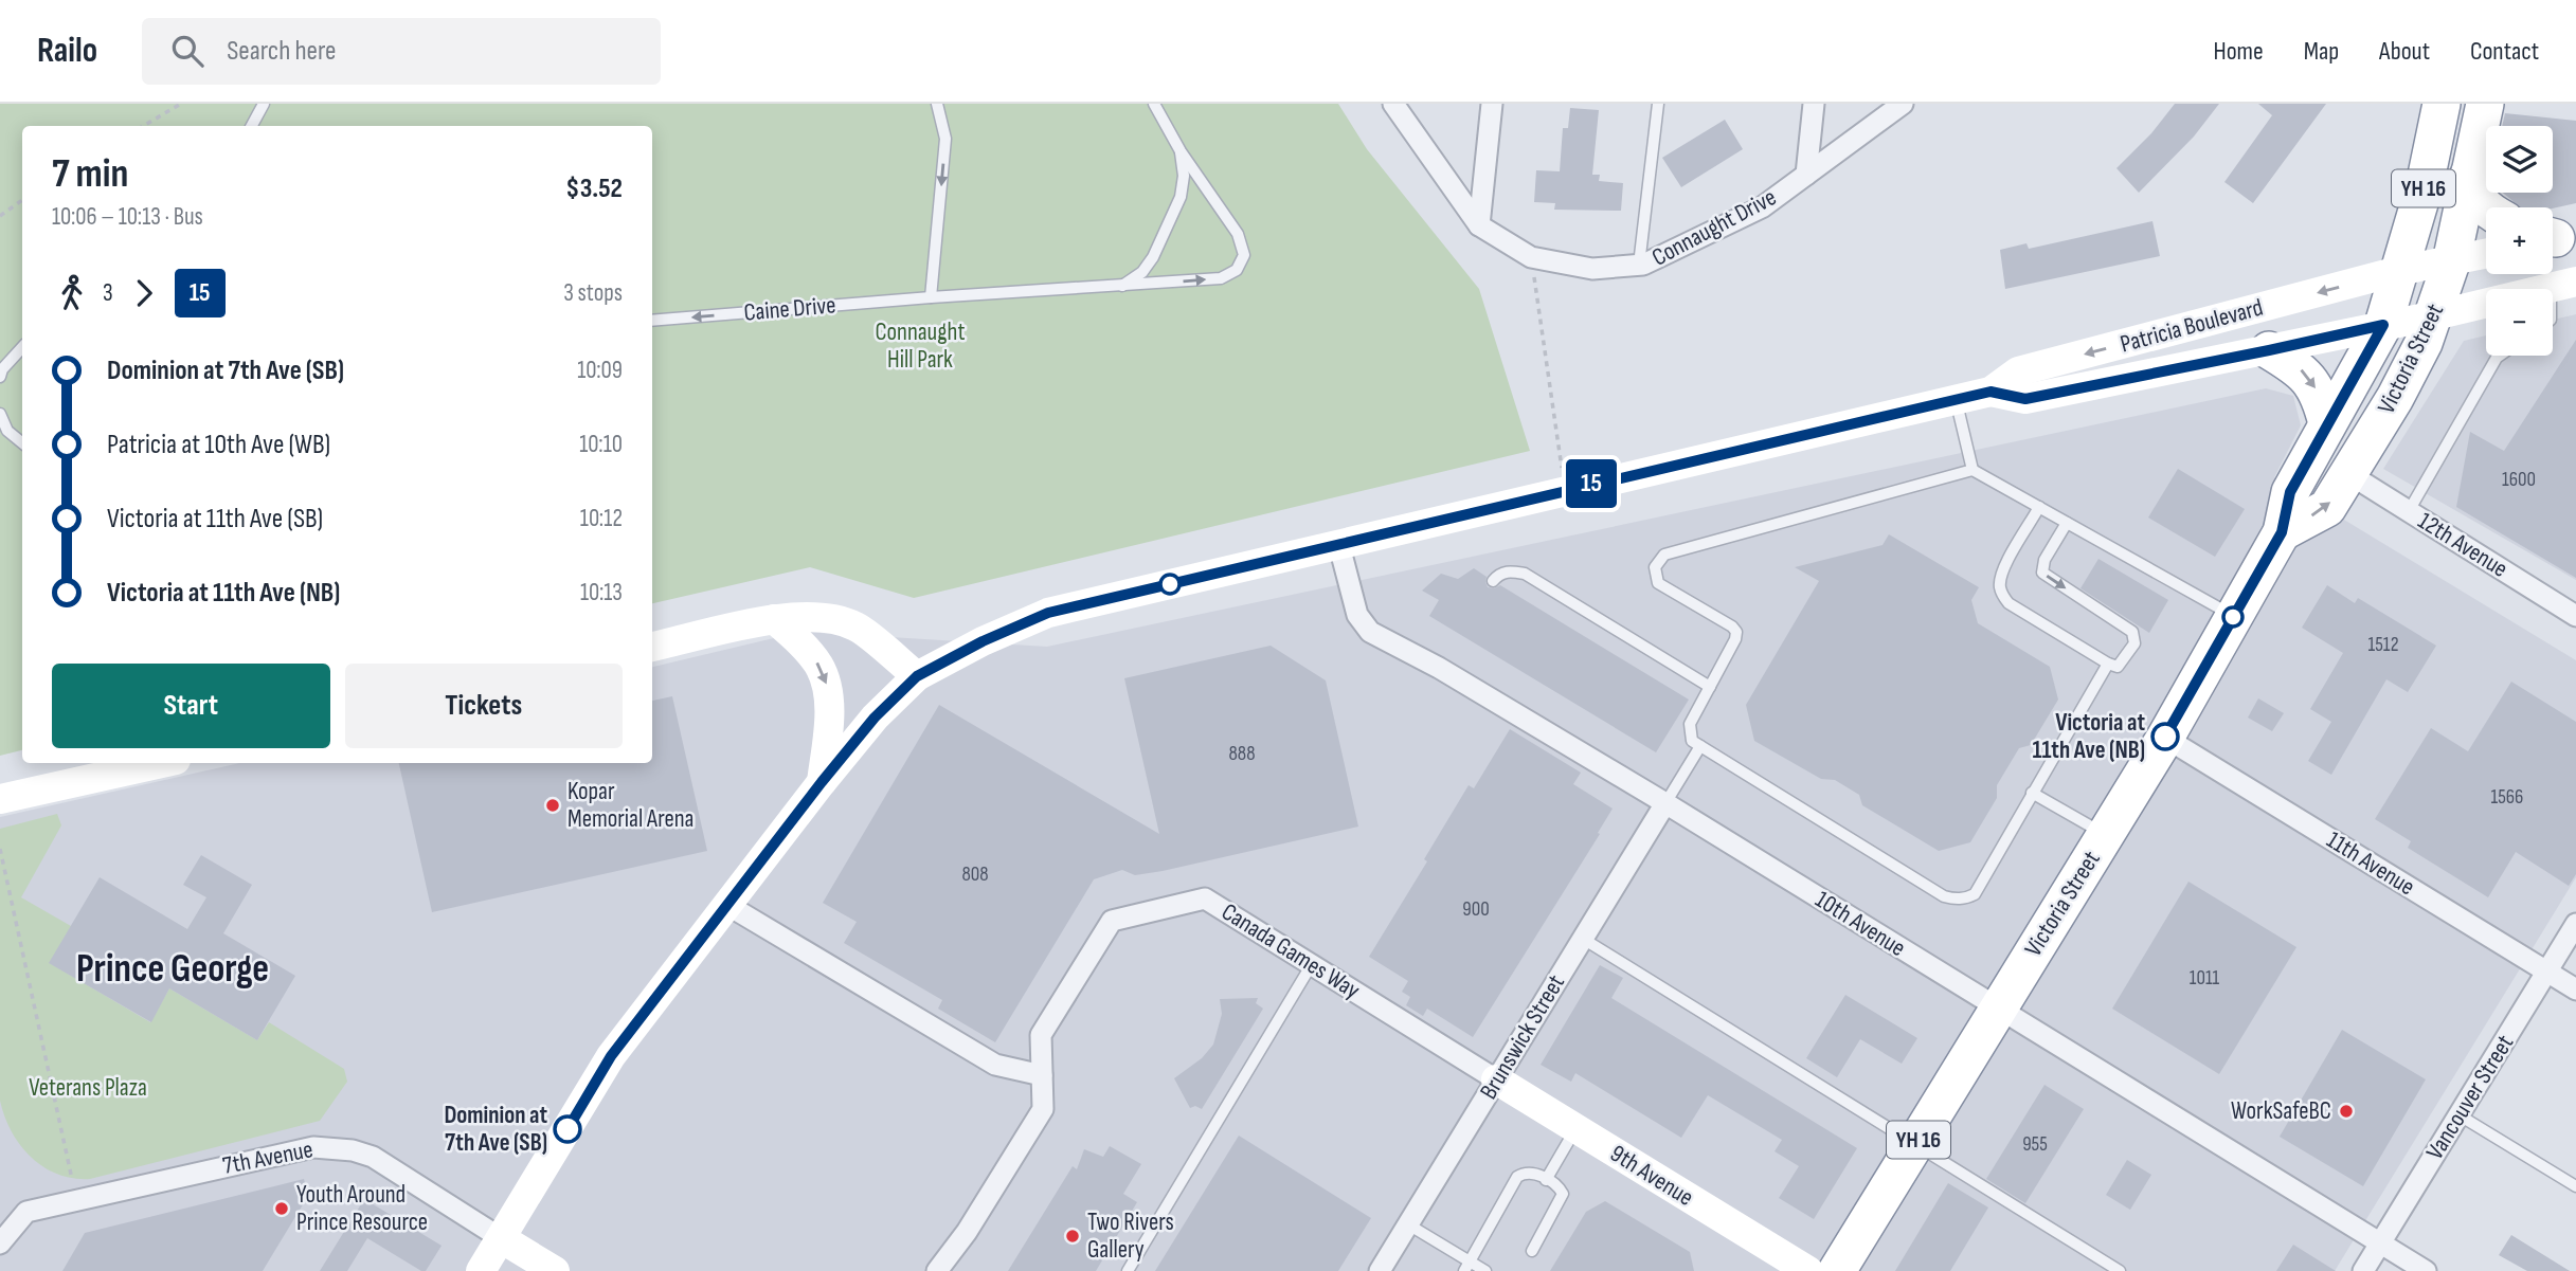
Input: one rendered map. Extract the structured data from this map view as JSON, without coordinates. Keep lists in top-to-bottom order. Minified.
{"streets":{"highway":["YH 16","Victoria Street"],"main road":["Patricia Boulevard","7th Avenue","9th Avenue"],"street":["Connaught Drive","12th Avenue","11th Avenue","10th Avenue","Canada Games Way","Brunswick Street","Vancouver Street"],"lane":["Caine Drive"]},"crossings":[["Patricia Boulevard","Victoria Street"],["Patricia Boulevard","10th Avenue"],["Patricia Boulevard","7th Avenue"],["Victoria Street","12th Avenue"],["Victoria Street","11th Avenue"],["Victoria Street","10th Avenue"],["11th Avenue","Vancouver Street"],["10th Avenue","Brunswick Street"],["10th Avenue","Vancouver Street"],["Canada Games Way","Brunswick Street"],["Canada Games Way","9th Avenue"],["Brunswick Street","9th Avenue"]],"districts":["Prince George"],"parks":["Connaught Hill Park","Veterans Plaza"],"places":["Victoria at 11th Ave (NB)","Kopar Memorial Arena","WorkSafeBC","Dominion at 7th Ave (SB)","Youth Around Prince Resource","Two Rivers Gallery"],"lines":["bus line 15"],"house_numbers":["1600","1512","888","1566","808","900","1011","955"],"page":{"header":"Railo","search":"Search here","nav":["Home","Map","About","Contact"],"on_map":"15","map_buttons":["+","−"],"heading":["7 min","10:06 – 10:13 · Bus","$3.52"],"legs":["3","15","3 stops"],"list":[{"name":"Dominion at 7th Ave (SB)","value":"10:09"},{"name":"Patricia at 10th Ave (WB)","value":"10:10"},{"name":"Victoria at 11th Ave (SB)","value":"10:12"},{"name":"Victoria at 11th Ave (NB)","value":"10:13"}],"buttons":["Start","Tickets"]}}
